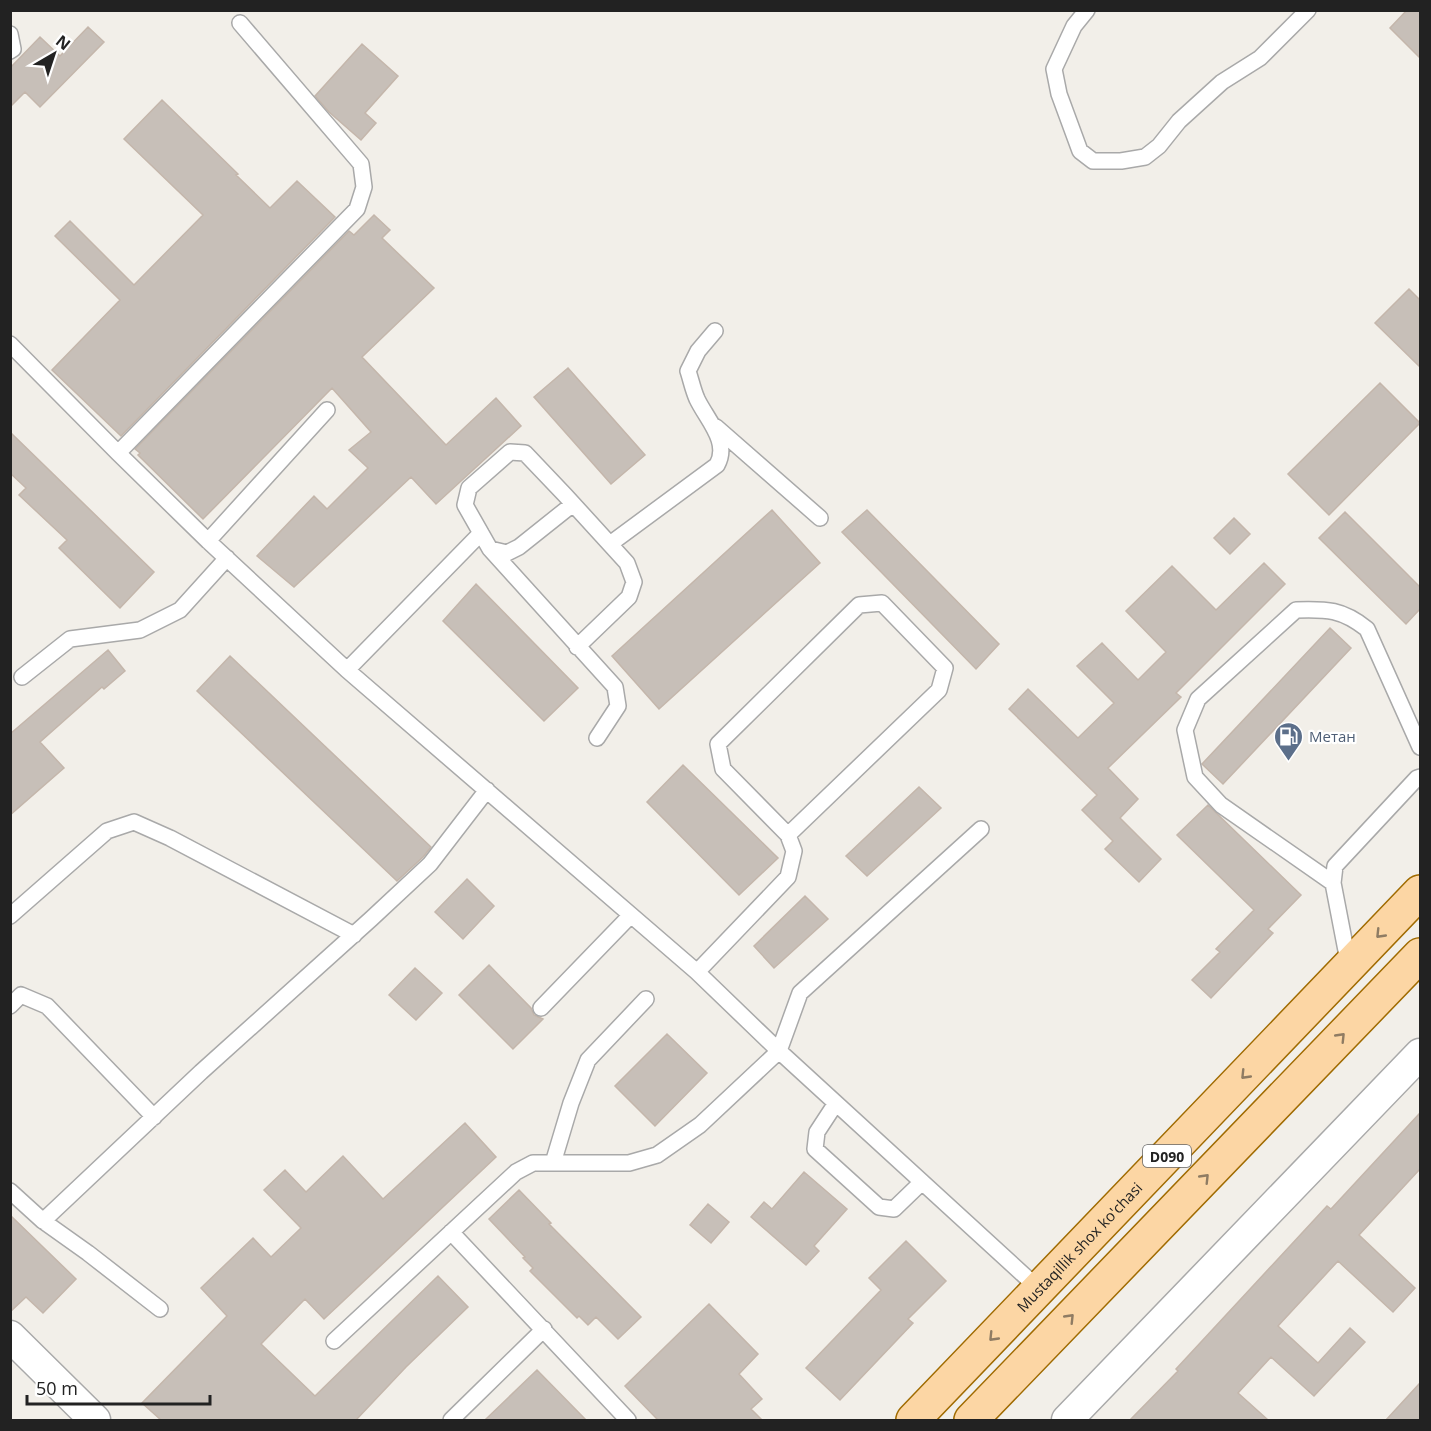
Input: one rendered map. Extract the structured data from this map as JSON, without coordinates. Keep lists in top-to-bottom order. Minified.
{"streets":{"main road":["D090","Mustaqillik shox ko'chasi"]},"places":{"fuel station":["Метан"]},"scale_bar":"50 m","north":"top right"}
